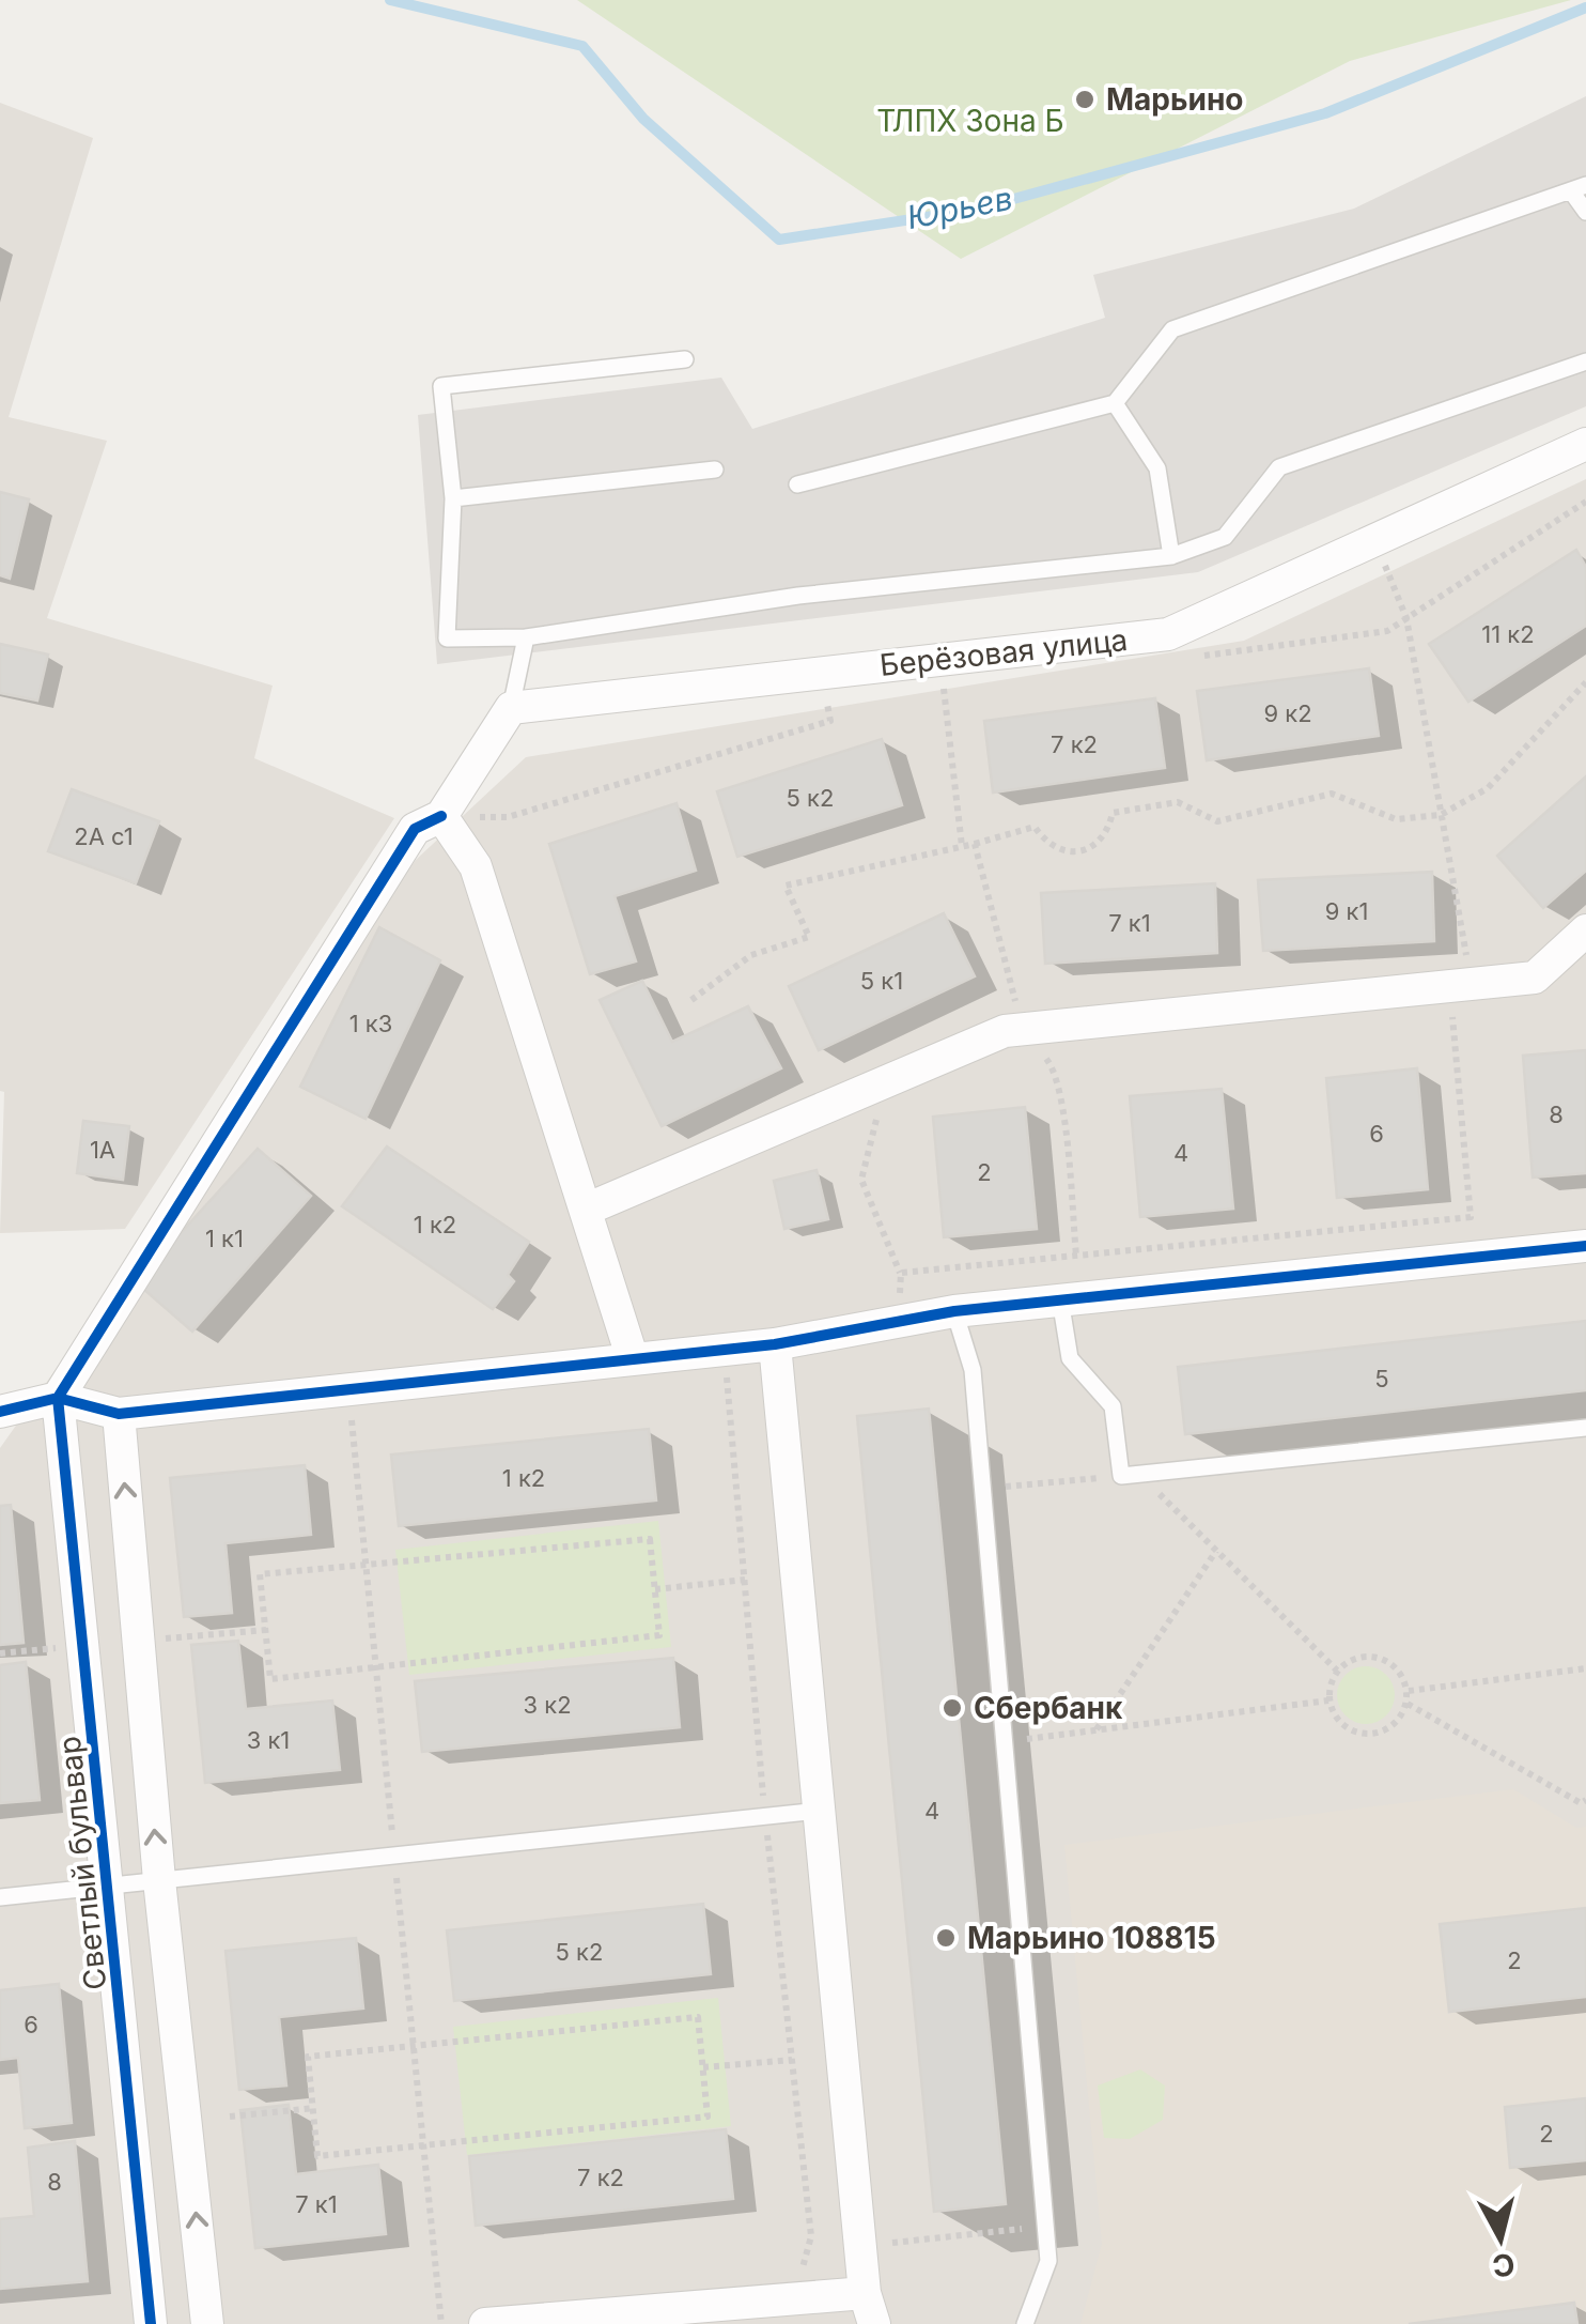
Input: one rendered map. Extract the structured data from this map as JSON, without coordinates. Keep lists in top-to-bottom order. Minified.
{"streets":{"street":["Берёзовая улица","Светлый бульвар"]},"water":["Юрьев"],"parks":["ТЛПХ Зона Б"],"places":["Марьино","Сбербанк","Марьино 108815"],"house_numbers":["11 к2","9 к2","7 к2","5 к2","2А с1","9 к1","7 к1","5 к1","1 к3","8","6","1А","4","2","1 к2","1 к1","5","1 к2","3 к2","3 к1","4","5 к2","2","6","2","7 к2","8","7 к1"],"north":"bottom"}
